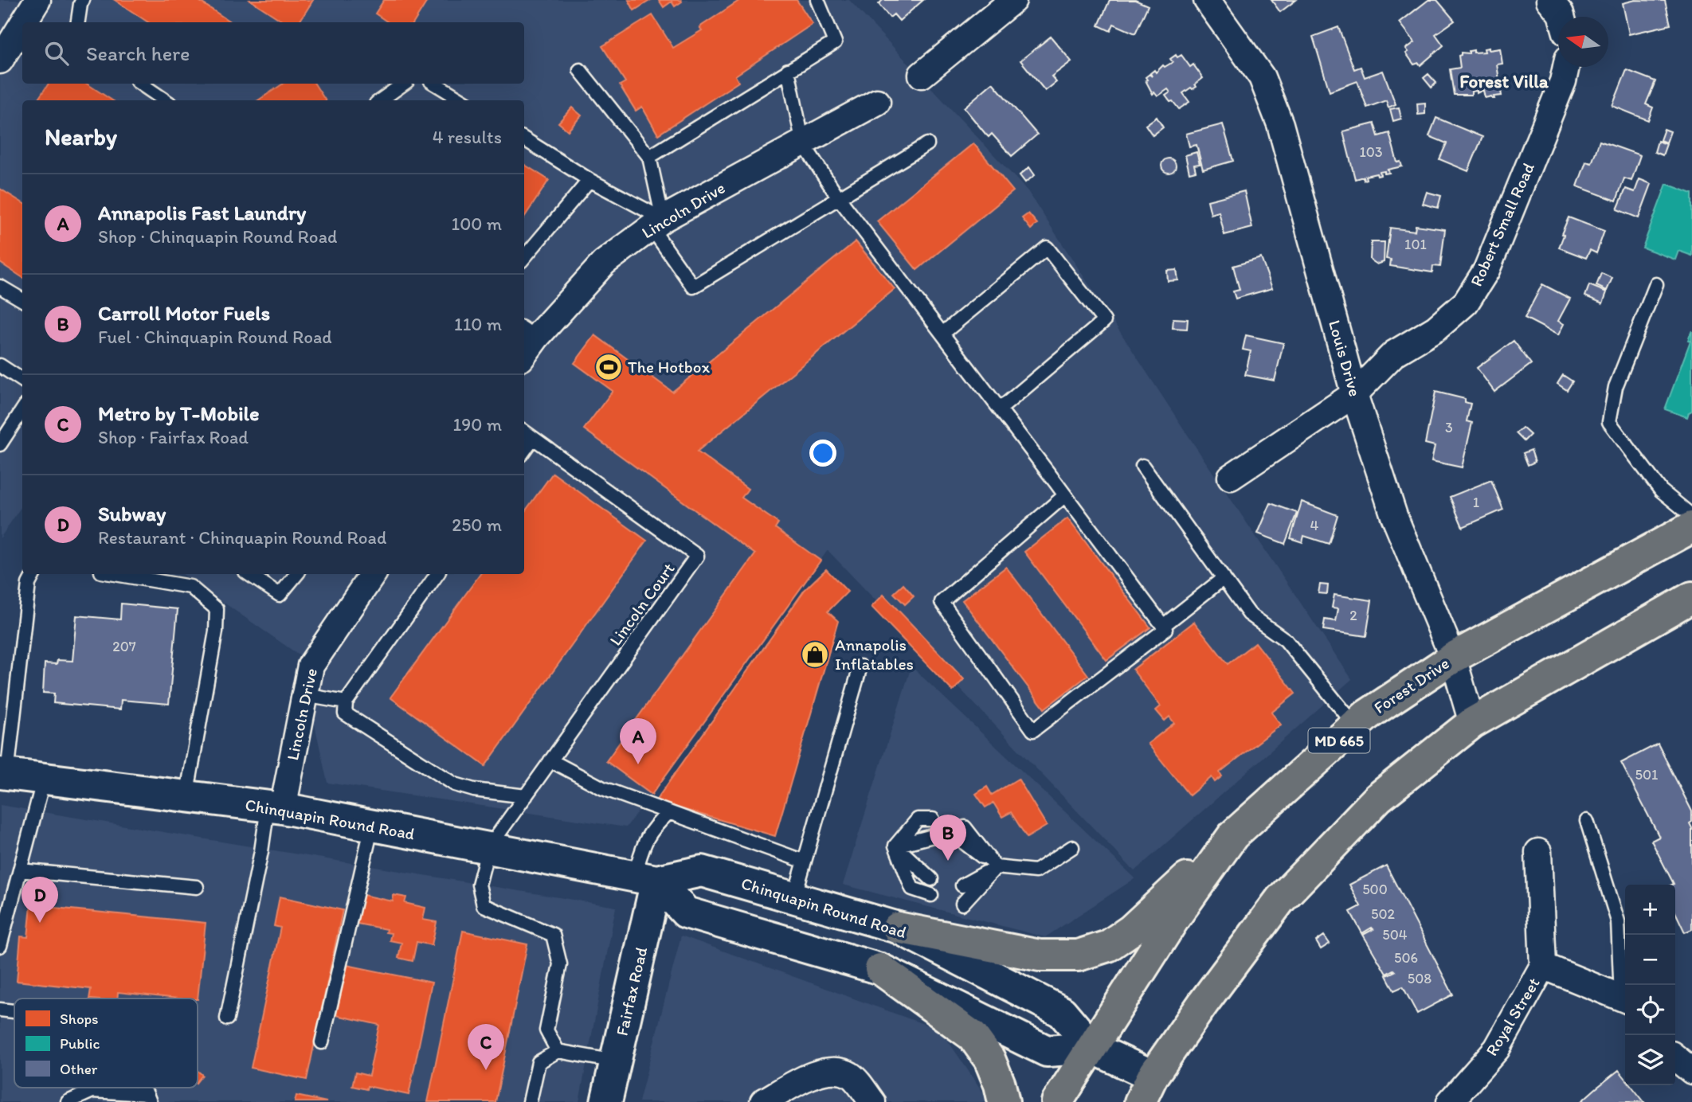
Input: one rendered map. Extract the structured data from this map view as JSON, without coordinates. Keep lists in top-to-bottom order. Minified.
{"streets":{"main road":["Forest Drive","MD 665","Chinquapin Round Road","Fairfax Road"],"street":["Lincoln Drive","Robert Small Road","Louis Drive","Royal Street"],"lane":["Lincoln Court"]},"crossings":[["Lincoln Drive","Chinquapin Round Road"],["Robert Small Road","Louis Drive"],["Louis Drive","Forest Drive"],["Lincoln Court","Chinquapin Round Road"],["Forest Drive","MD 665"],["Forest Drive","Chinquapin Round Road"],["MD 665","Chinquapin Round Road"],["Chinquapin Round Road","Fairfax Road"]],"districts":["Forest Villa"],"places":{"sports":["The Hotbox"],"shop":["Annapolis Inflatables"]},"house_numbers":["103","101","3","1","4","2","207","501","500","502","504","506","508"],"legend":["Shops","Public","Other"],"north":"left","page":{"search":"Search here","heading":["Nearby","4 results"],"list":[{"mark":"A","name":"Annapolis Fast Laundry","note":"Shop · Chinquapin Round Road","value":"100 m"},{"mark":"B","name":"Carroll Motor Fuels","note":"Fuel · Chinquapin Round Road","value":"110 m"},{"mark":"C","name":"Metro by T-Mobile","note":"Shop · Fairfax Road","value":"190 m"},{"mark":"D","name":"Subway","note":"Restaurant · Chinquapin Round Road","value":"250 m"}],"pins":["A","B","D","C"],"map_buttons":["+","−"]}}
